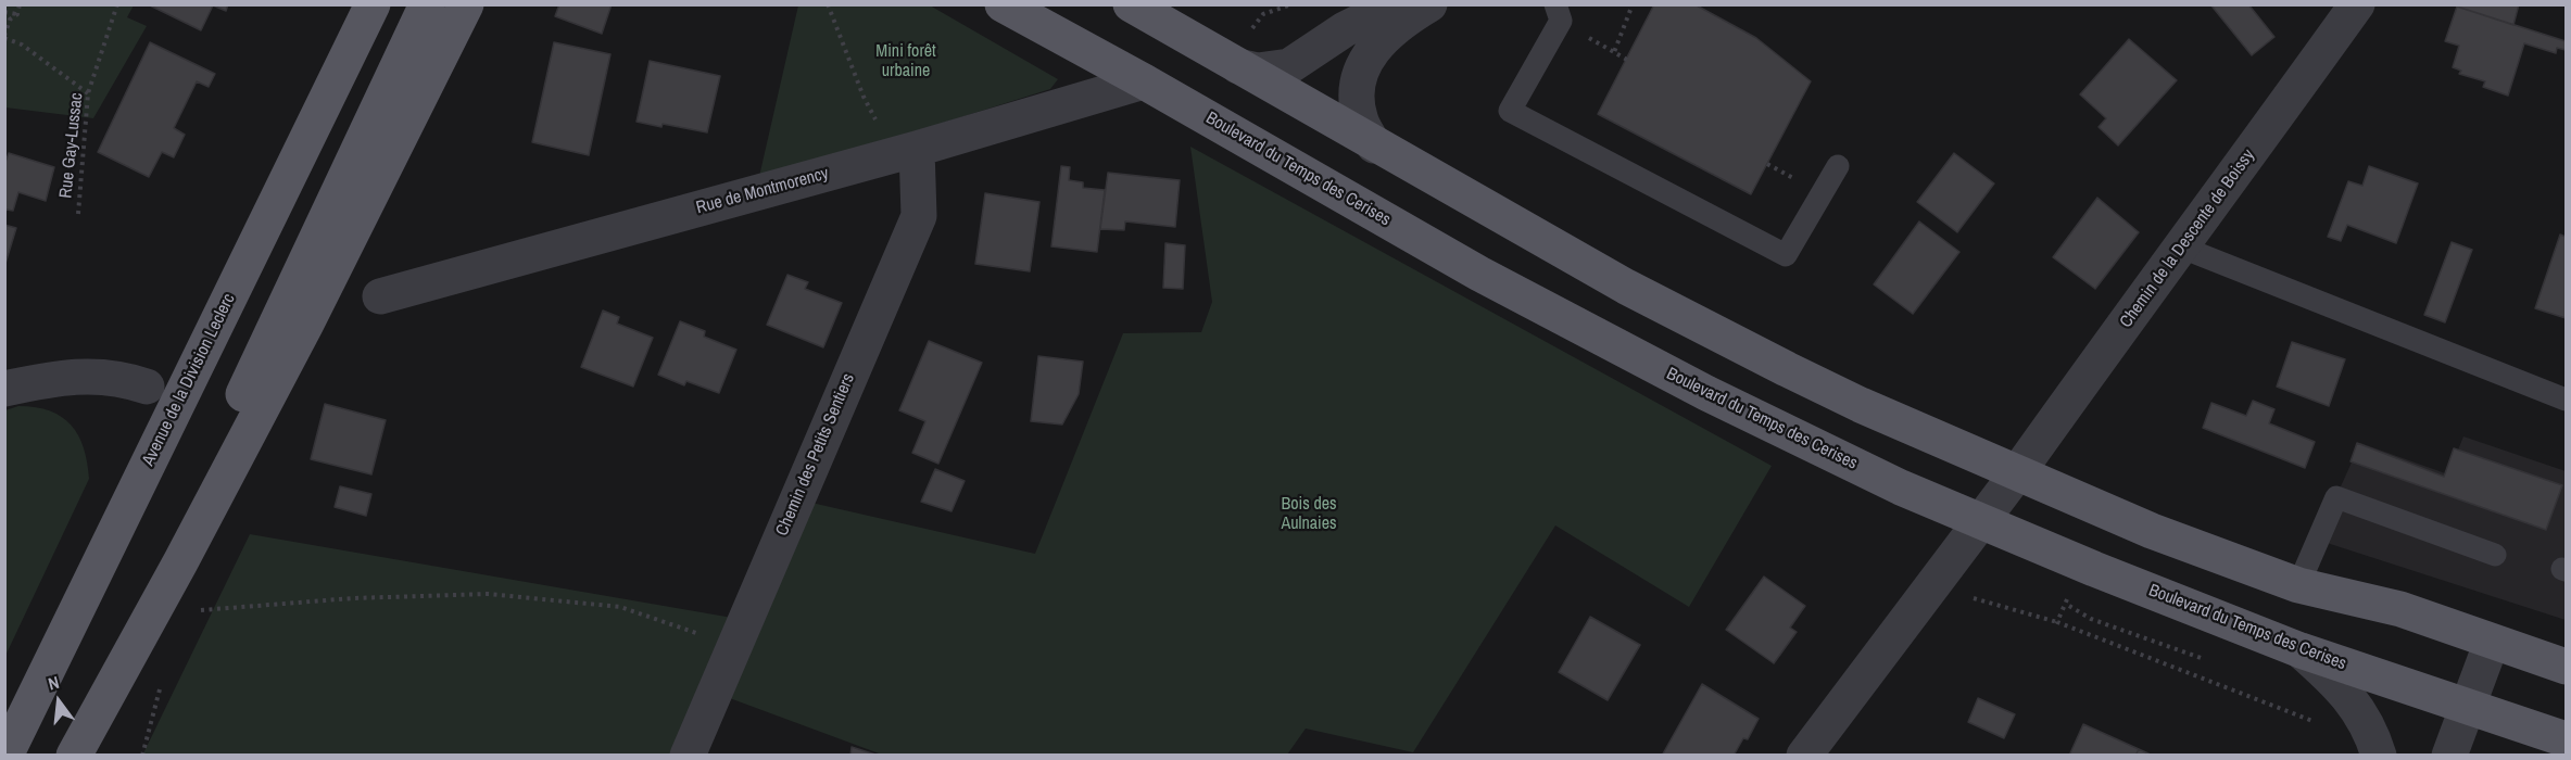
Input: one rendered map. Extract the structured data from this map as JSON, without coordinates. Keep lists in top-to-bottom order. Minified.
{"streets":{"main road":["Boulevard du Temps des Cerises","Avenue de la Division Leclerc"],"street":["Rue de Montmorency","Chemin de la Descente de Boissy","Chemin des Petits Sentiers"],"path":["Rue Gay-Lussac"]},"crossings":[["Boulevard du Temps des Cerises","Rue de Montmorency"],["Boulevard du Temps des Cerises","Chemin de la Descente de Boissy"],["Rue de Montmorency","Chemin des Petits Sentiers"]],"parks":["Mini forêt urbaine","Bois des Aulnaies"],"north":"top"}
